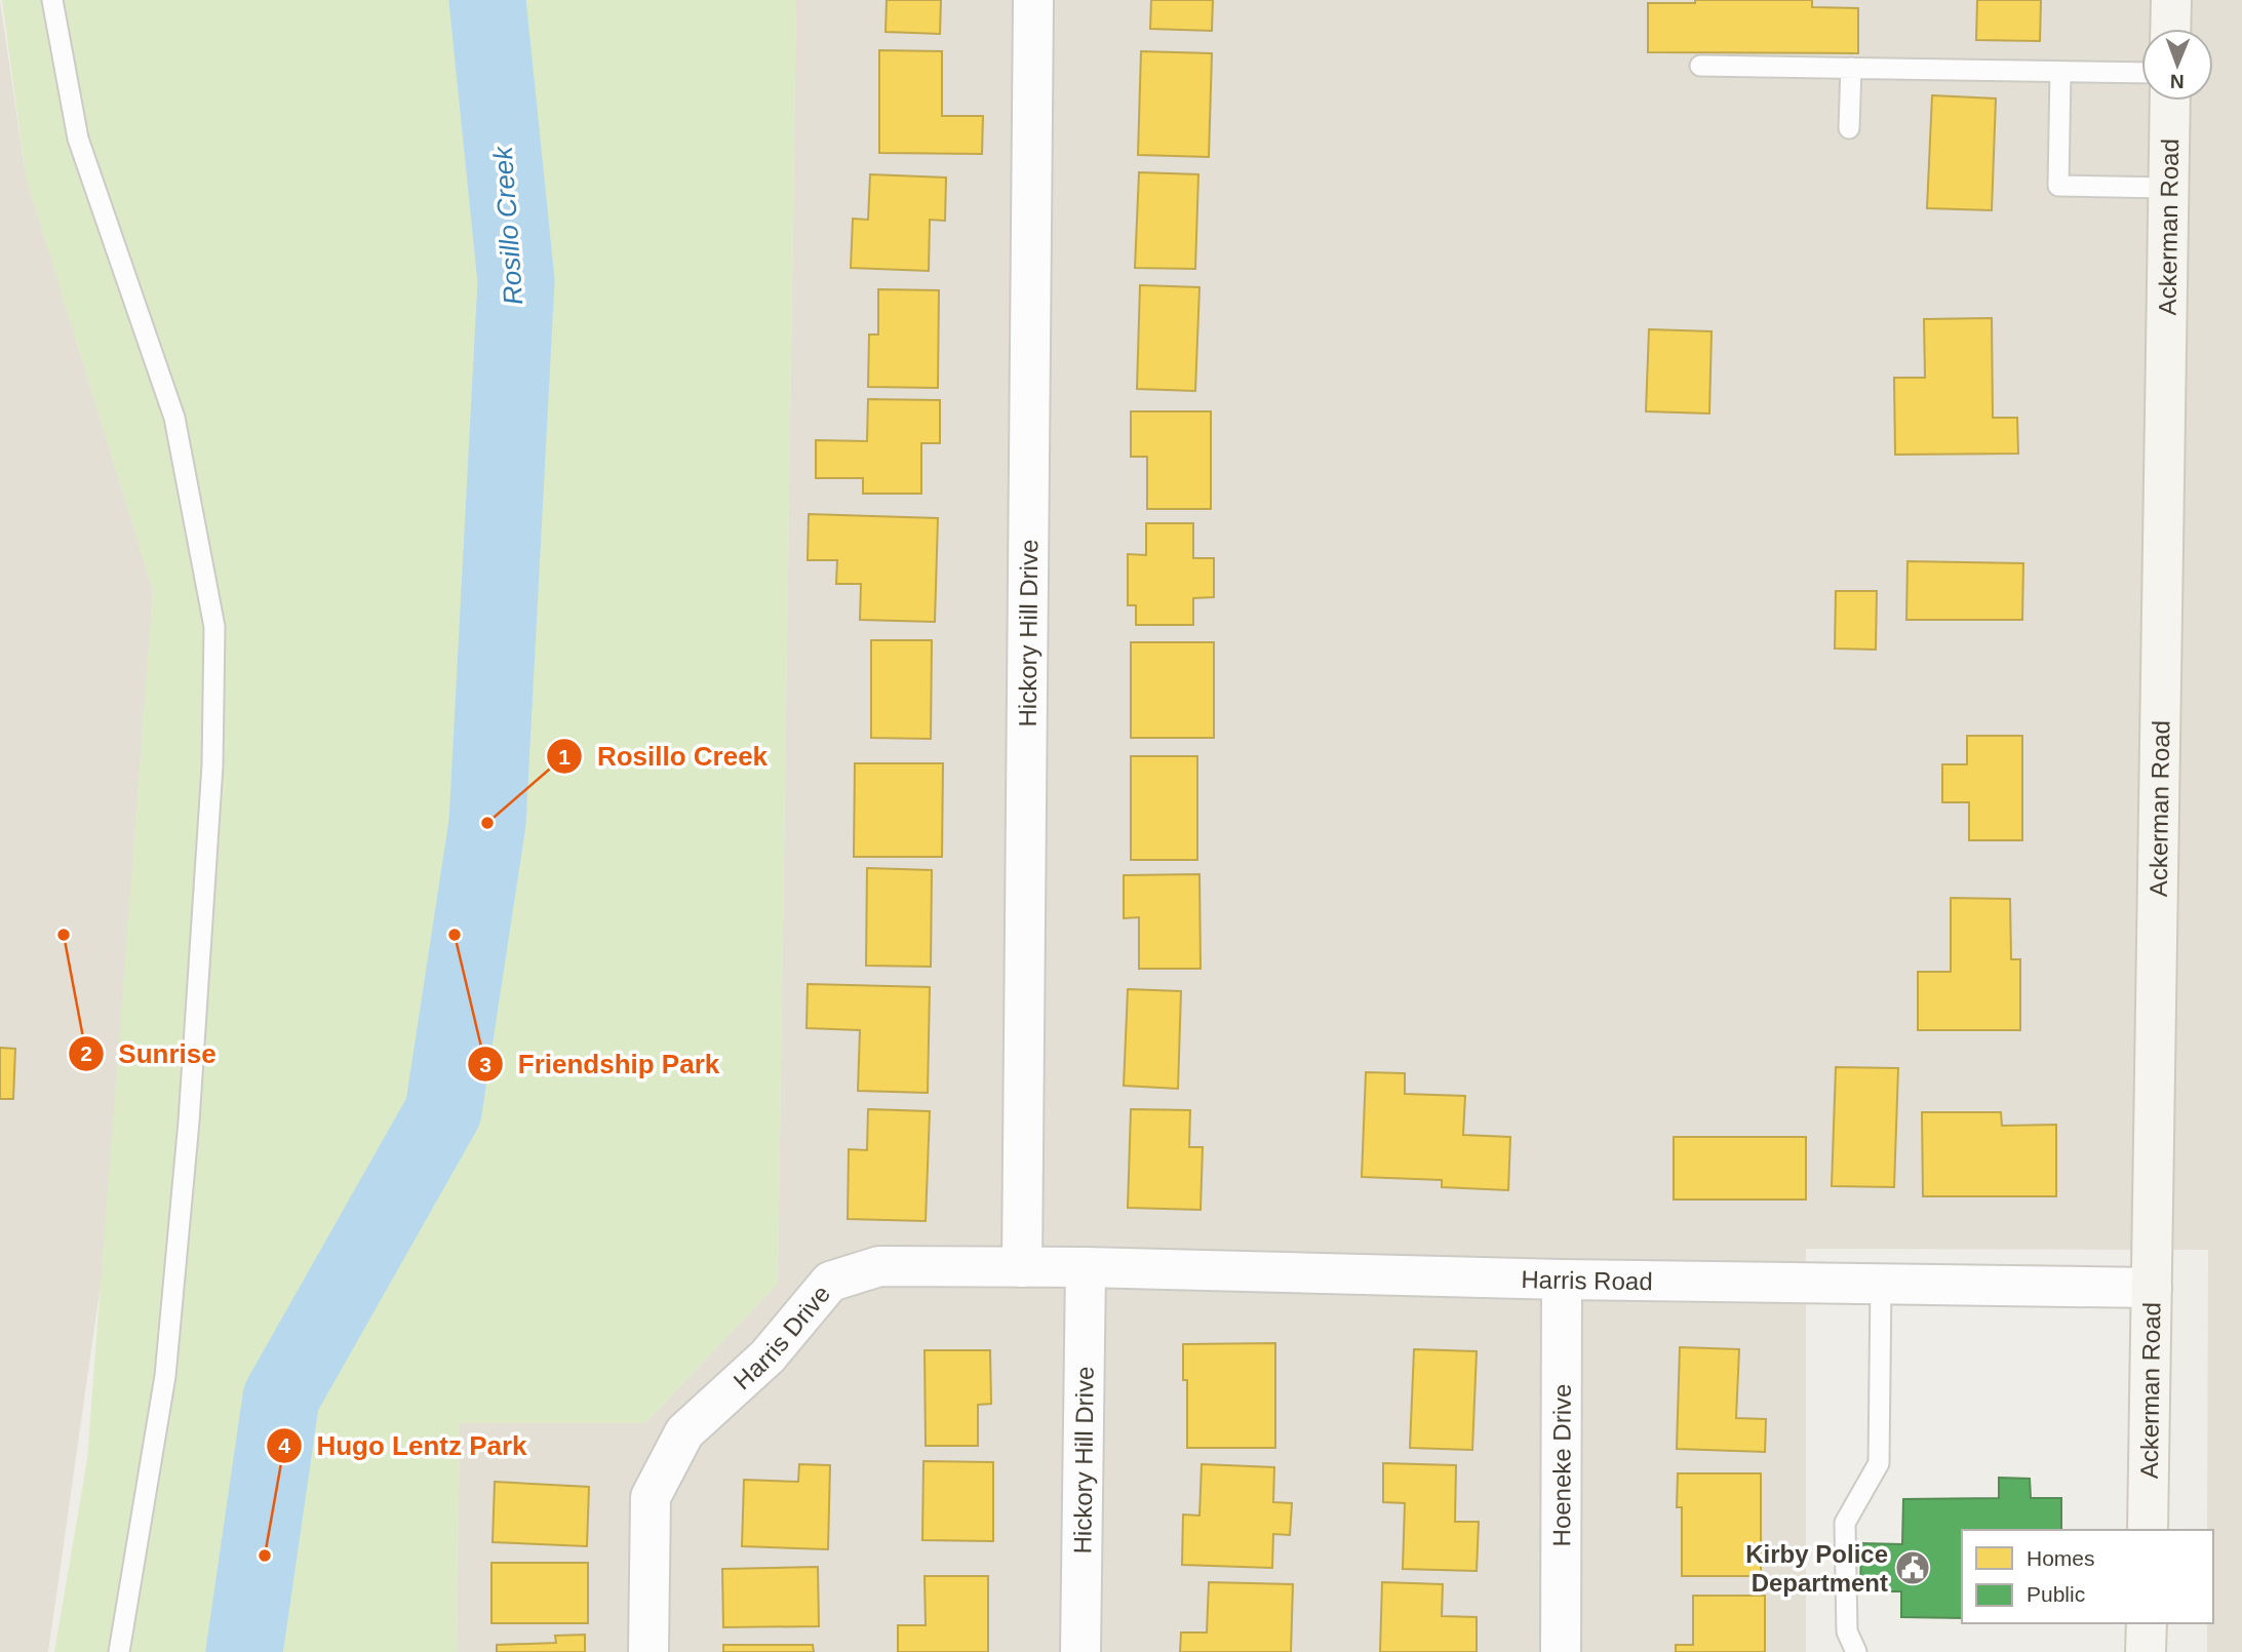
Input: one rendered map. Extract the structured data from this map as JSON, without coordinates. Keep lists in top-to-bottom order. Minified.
{"streets":{"street":["Ackerman Road","Hickory Hill Drive","Harris Road","Harris Drive","Hoeneke Drive"]},"crossings":[["Ackerman Road","Harris Road"],["Hickory Hill Drive","Harris Road"],["Hickory Hill Drive","Harris Drive"],["Harris Road","Harris Drive"],["Harris Road","Hoeneke Drive"]],"water":["Rosillo Creek"],"places":{"other":["Rosillo Creek","Sunrise","Friendship Park","Hugo Lentz Park"],"public building":["Kirby Police Department"]},"legend":["Homes","Public"],"north":"bottom"}
